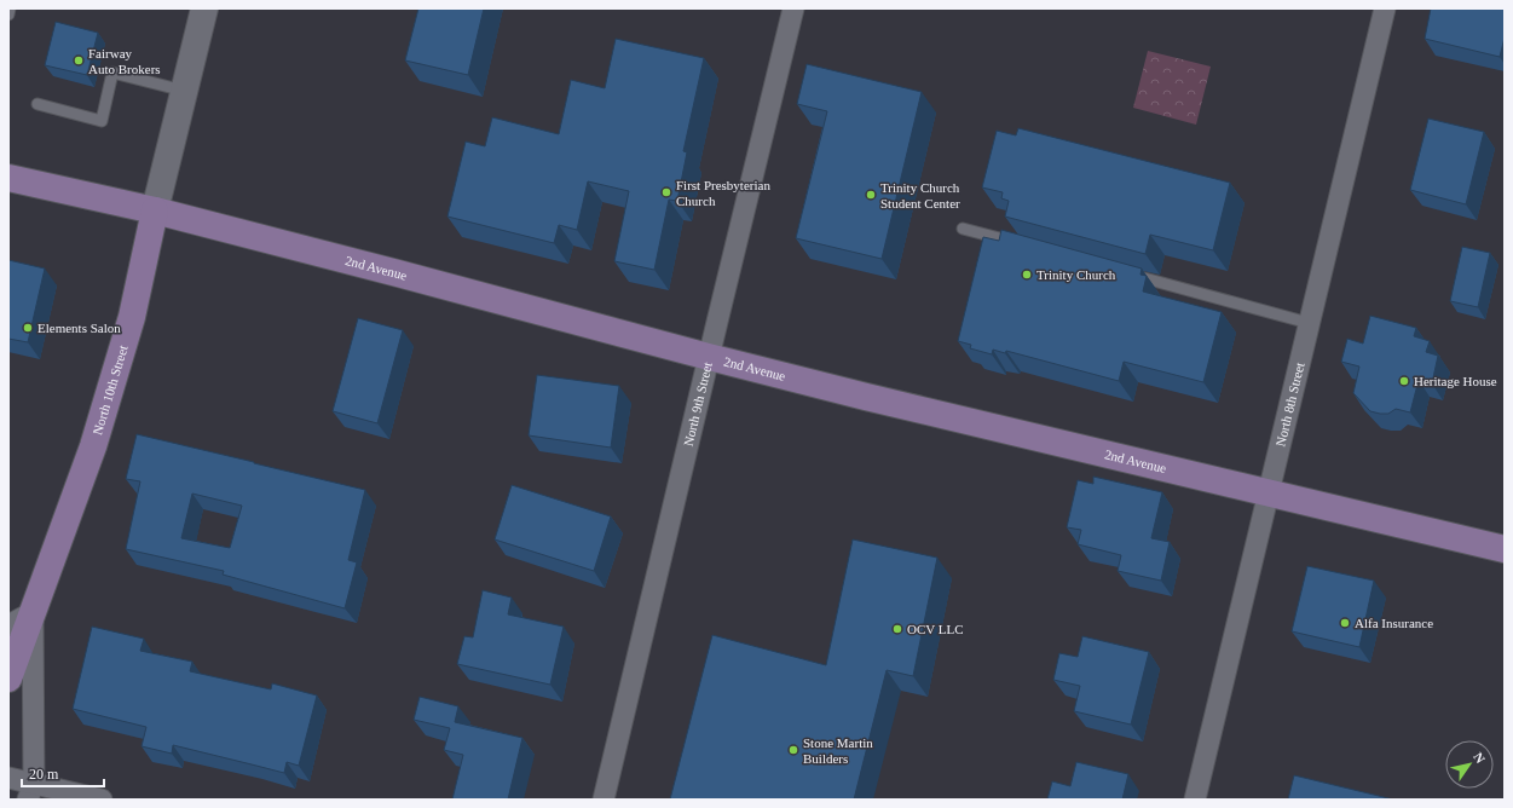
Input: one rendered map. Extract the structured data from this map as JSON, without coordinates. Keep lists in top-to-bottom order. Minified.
{"streets":{"main road":["2nd Avenue","North 10th Street"],"street":["North 9th Street","North 8th Street"]},"crossings":[["2nd Avenue","North 10th Street"],["2nd Avenue","North 9th Street"],["2nd Avenue","North 8th Street"]],"places":["Fairway Auto Brokers","First Presbyterian Church","Trinity Church Student Center","Trinity Church","Elements Salon","Heritage House","Alfa Insurance","OCV LLC","Stone Martin Builders"],"scale_bar":"20 m","north":"top right"}
